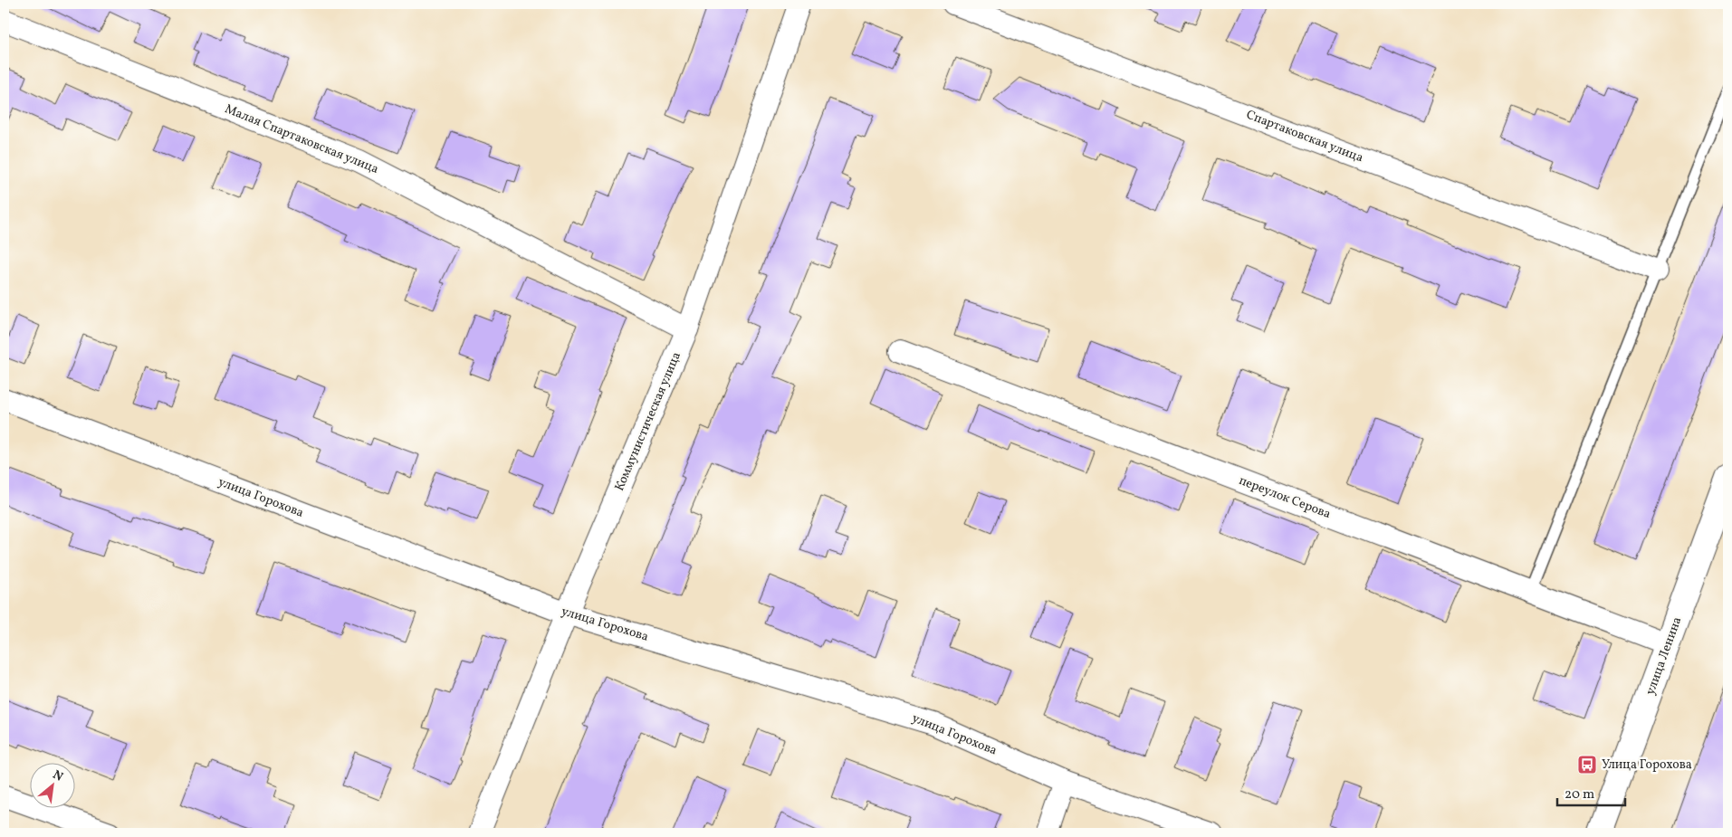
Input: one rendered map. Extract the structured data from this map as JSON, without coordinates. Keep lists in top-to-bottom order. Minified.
{"streets":{"street":["Спартаковская улица","Малая Спартаковская улица","Коммунистическая улица","улица Горохова","переулок Серова","улица Ленина"]},"crossings":[["Малая Спартаковская улица","Коммунистическая улица"],["Коммунистическая улица","улица Горохова"],["переулок Серова","улица Ленина"]],"places":{"bus stop":["Улица Горохова"]},"scale_bar":"20 m","north":"top right"}
